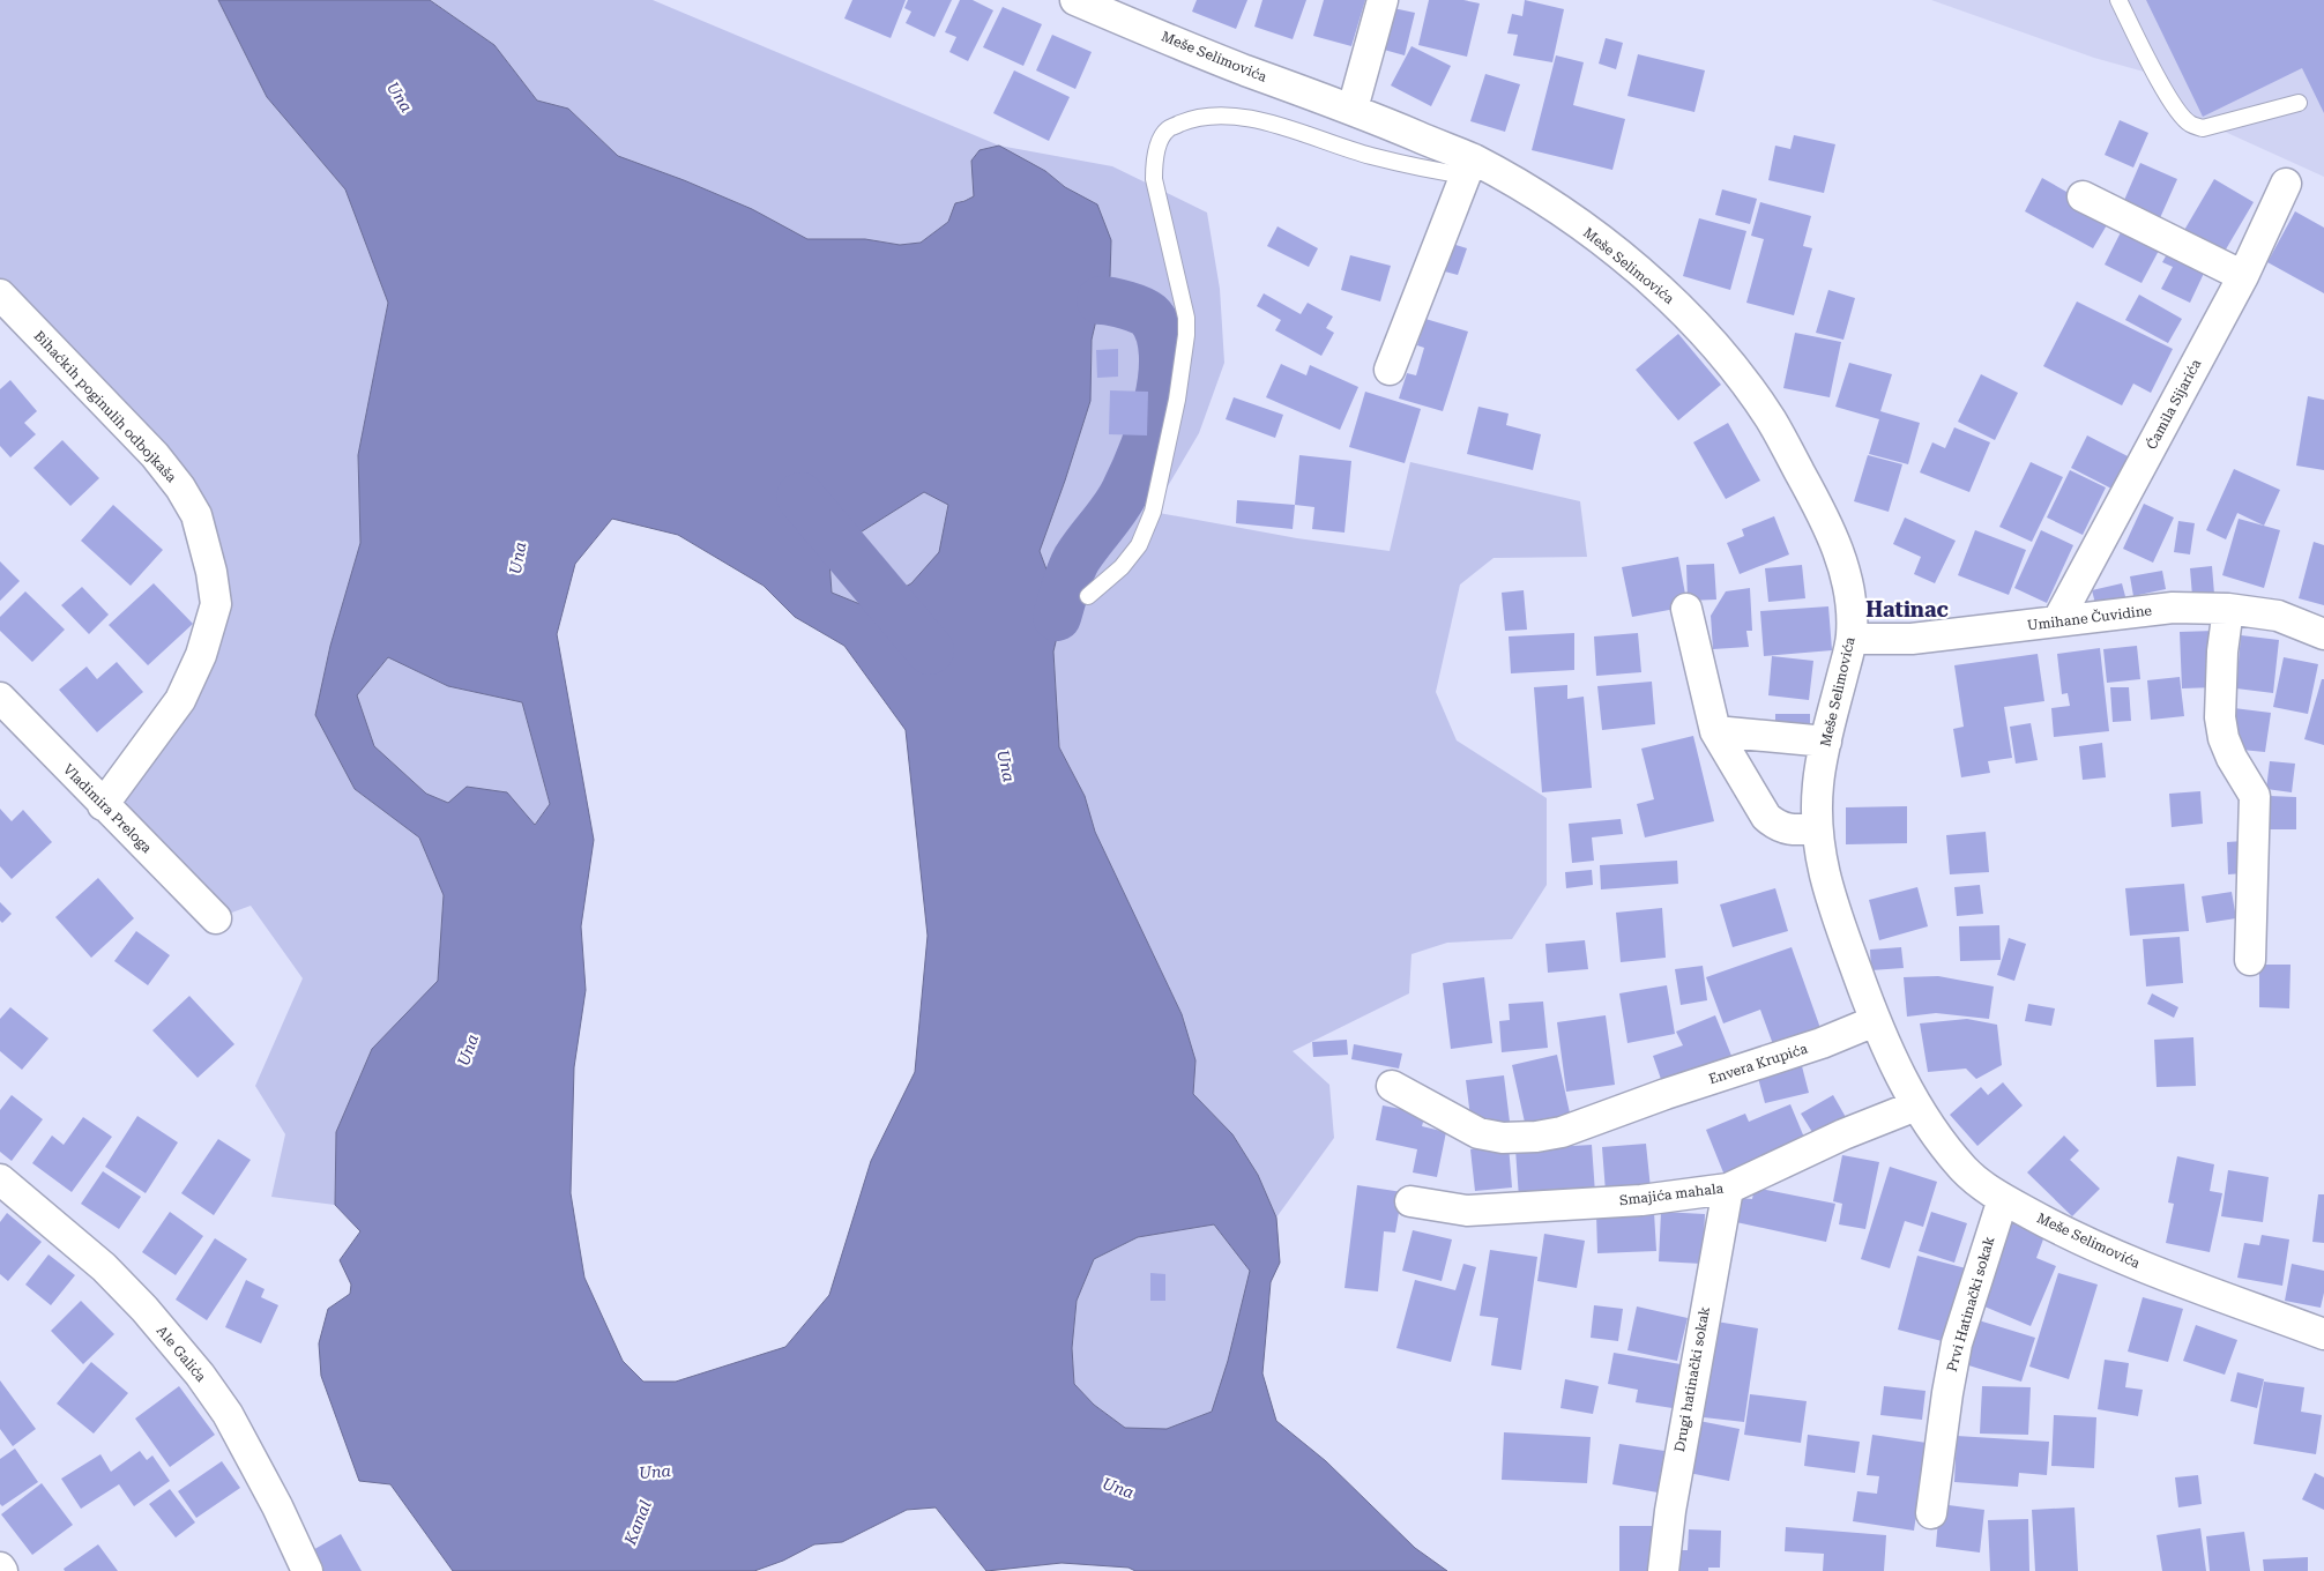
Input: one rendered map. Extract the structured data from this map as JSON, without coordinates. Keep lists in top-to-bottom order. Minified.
{"streets":{"street":["Meše Selimovića","Ćamila Sijarića","Bihaćkih poginulih odbojkaša","Umihane Čuvidine","Vladimira Preloga","Envera Krupića","Smajića mahala","Prvi Hatinački sokak","Ale Galića","Drugi hatinački sokak"]},"crossings":[["Meše Selimovića","Umihane Čuvidine"],["Meše Selimovića","Envera Krupića"],["Meše Selimovića","Smajića mahala"],["Meše Selimovića","Prvi Hatinački sokak"],["Ćamila Sijarića","Umihane Čuvidine"],["Bihaćkih poginulih odbojkaša","Vladimira Preloga"],["Smajića mahala","Drugi hatinački sokak"]],"districts":["Hatinac"],"water":["Una","Kanal"]}
